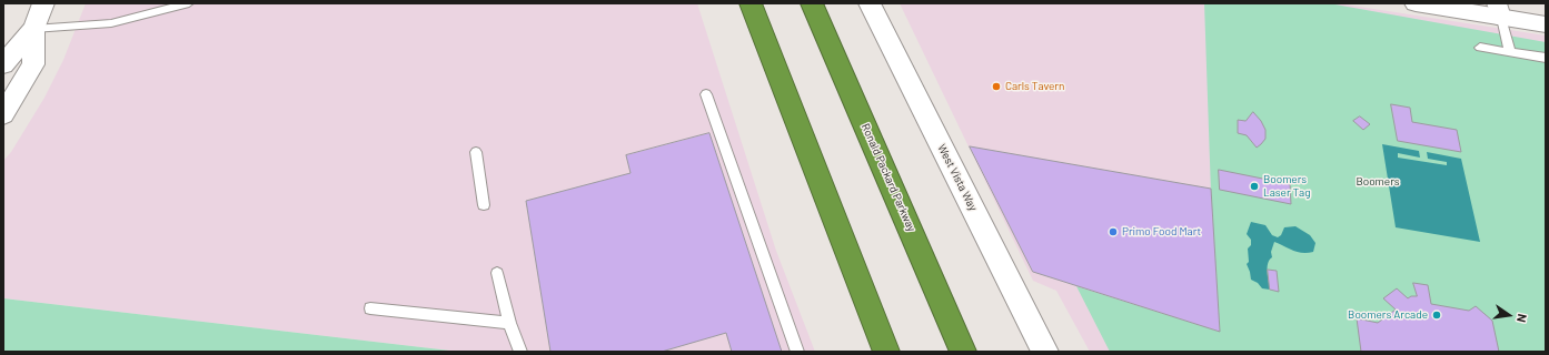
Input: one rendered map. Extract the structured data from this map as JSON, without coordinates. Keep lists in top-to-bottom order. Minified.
{"streets":{"highway":["Ronald Packard Parkway"],"main road":["West Vista Way"]},"parks":["Boomers"],"places":["Carls Tavern","Boomers Laser Tag","Primo Food Mart","Boomers Arcade"],"north":"right"}
